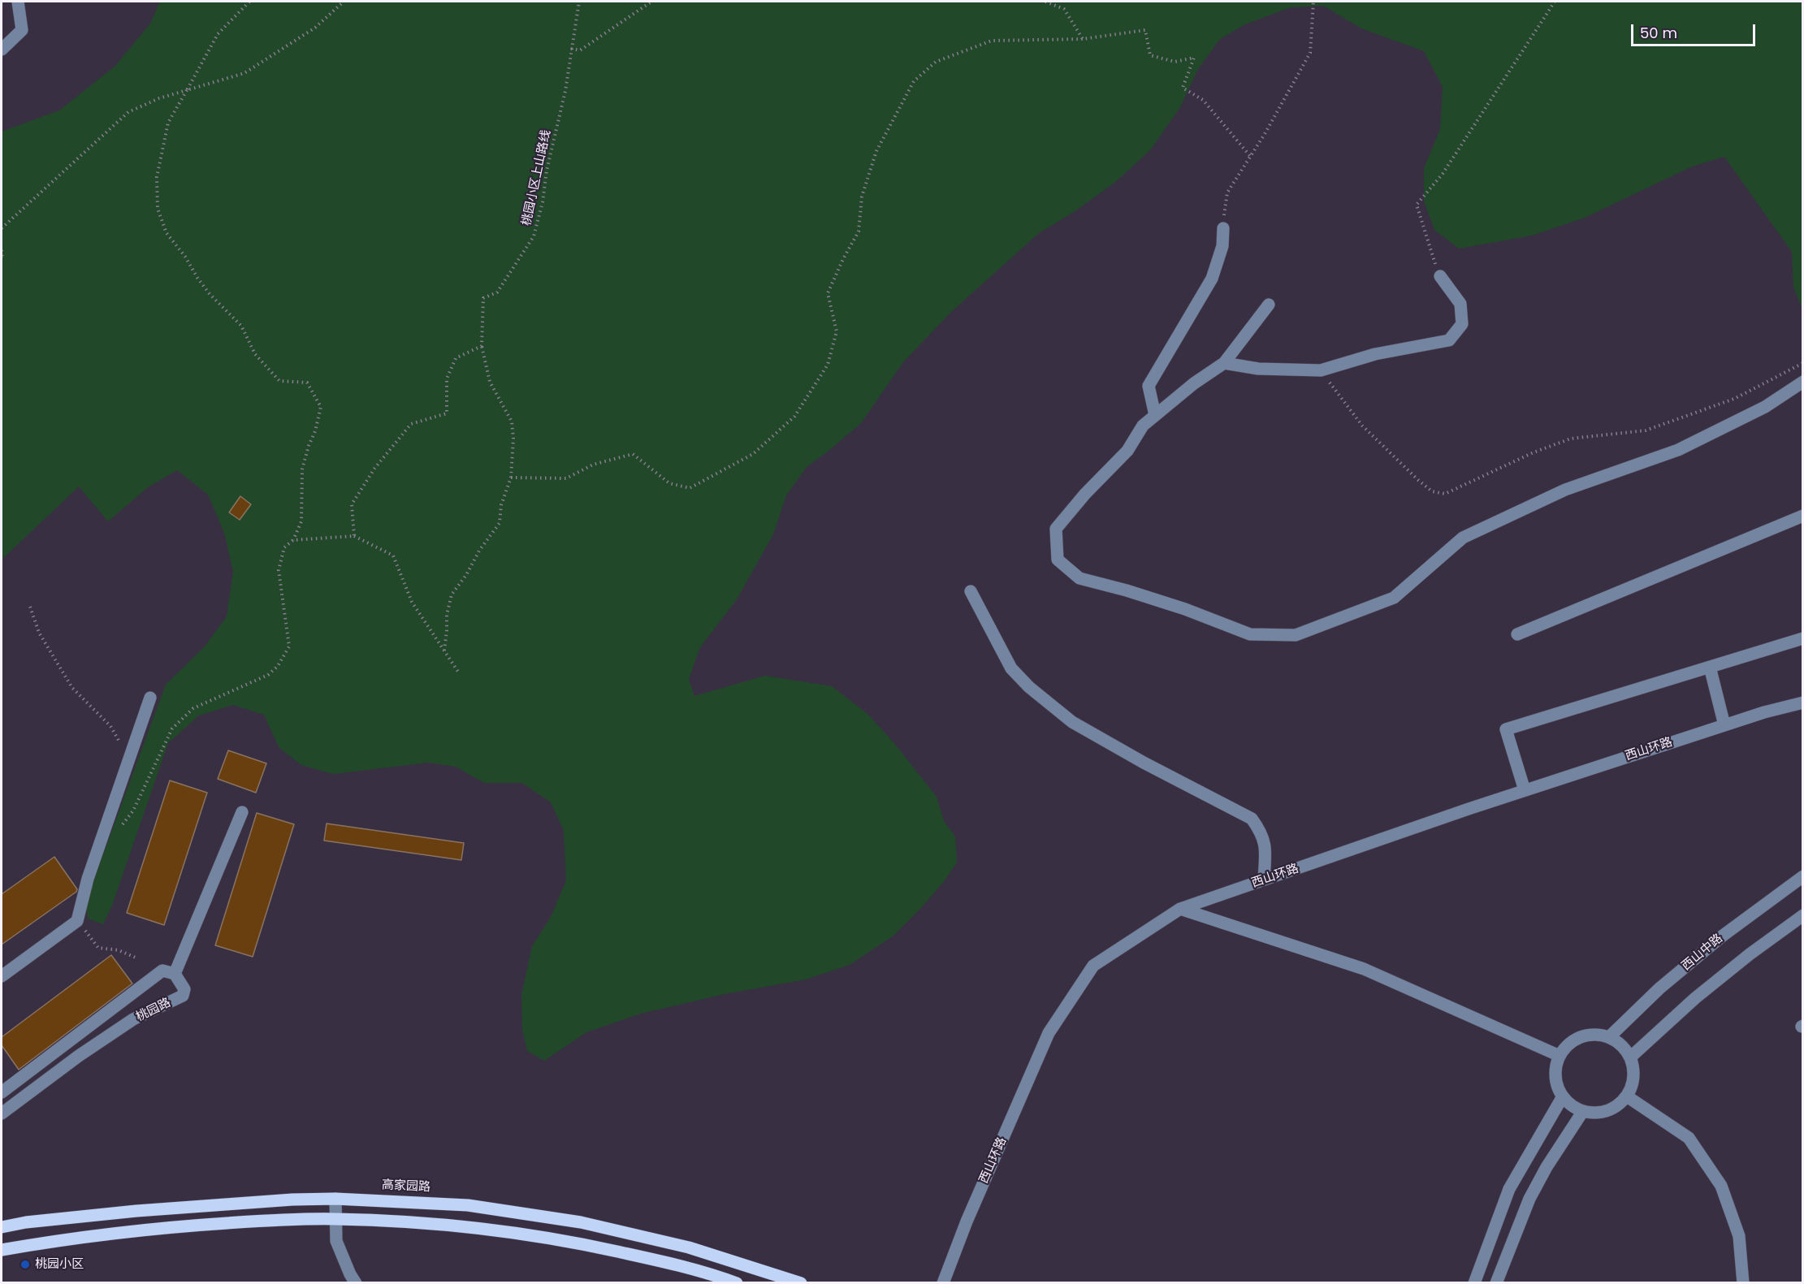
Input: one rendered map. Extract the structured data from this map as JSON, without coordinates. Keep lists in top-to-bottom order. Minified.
{"streets":{"main road":["高家园路"],"street":["西山环路","西山中路","桃园路"],"path":["桃园小区上山路线"]},"places":["桃园小区"],"scale_bar":"50 m"}
